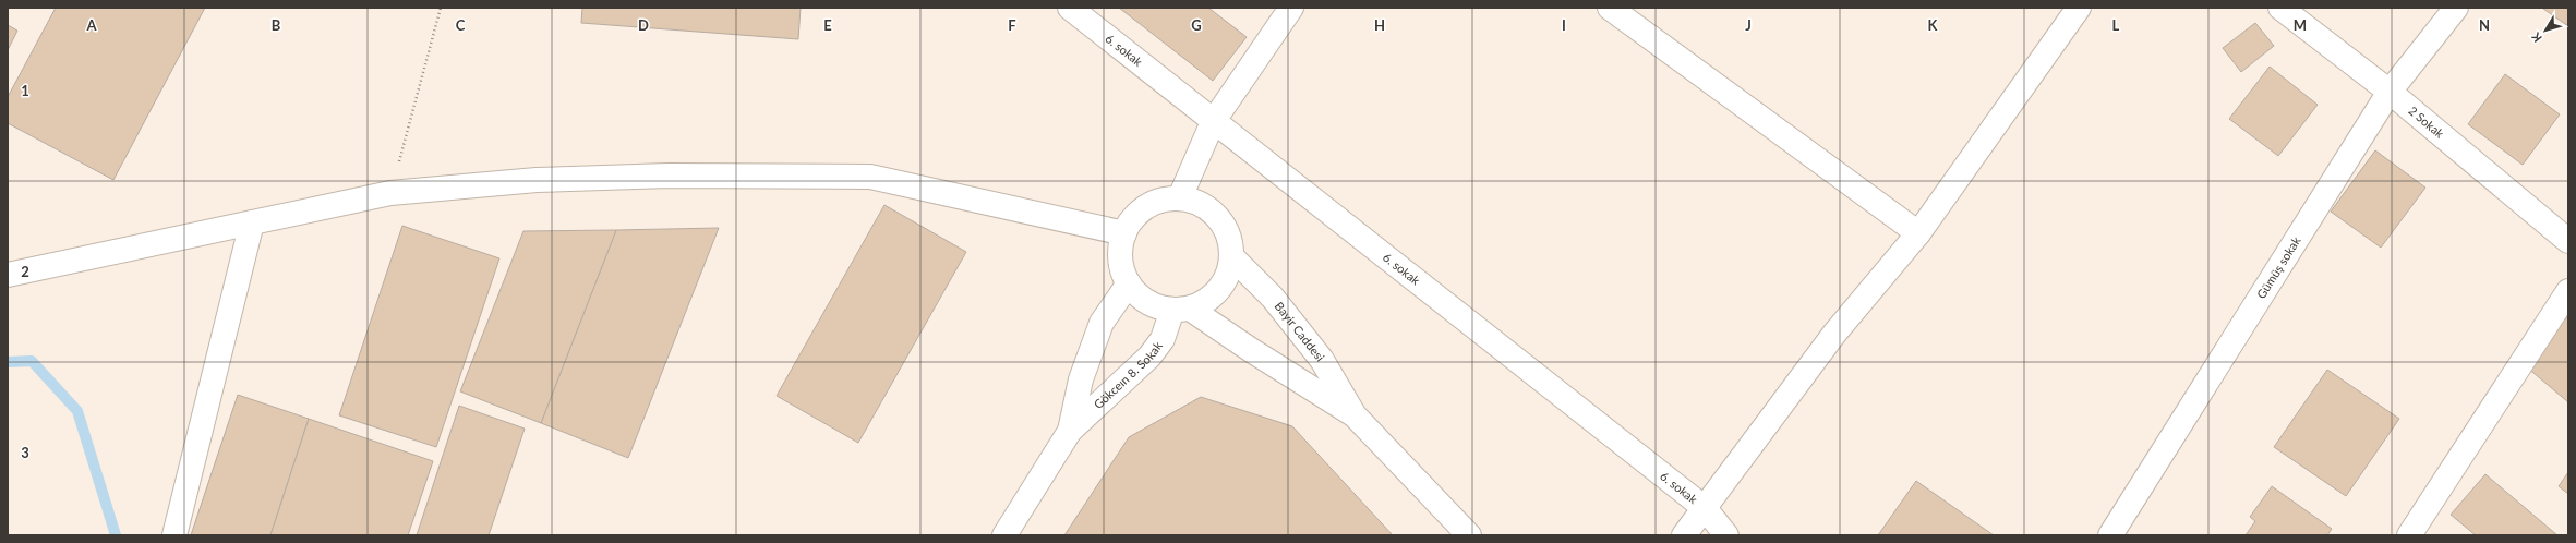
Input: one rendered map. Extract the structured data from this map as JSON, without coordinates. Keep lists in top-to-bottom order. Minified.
{"streets":{"street":["6. sokak","2 Sokak","Gümüş sokak","Bayir Caddesi","Gökceın 8. Sokak"]},"crossings":[["2 Sokak","Gümüş sokak"],["Bayir Caddesi","Gökceın 8. Sokak"]],"north":"bottom left","grid":{"columns":["A","B","C","D","E","F","G","H","I","J","K","L","M","N"],"rows":["1","2","3"]}}
